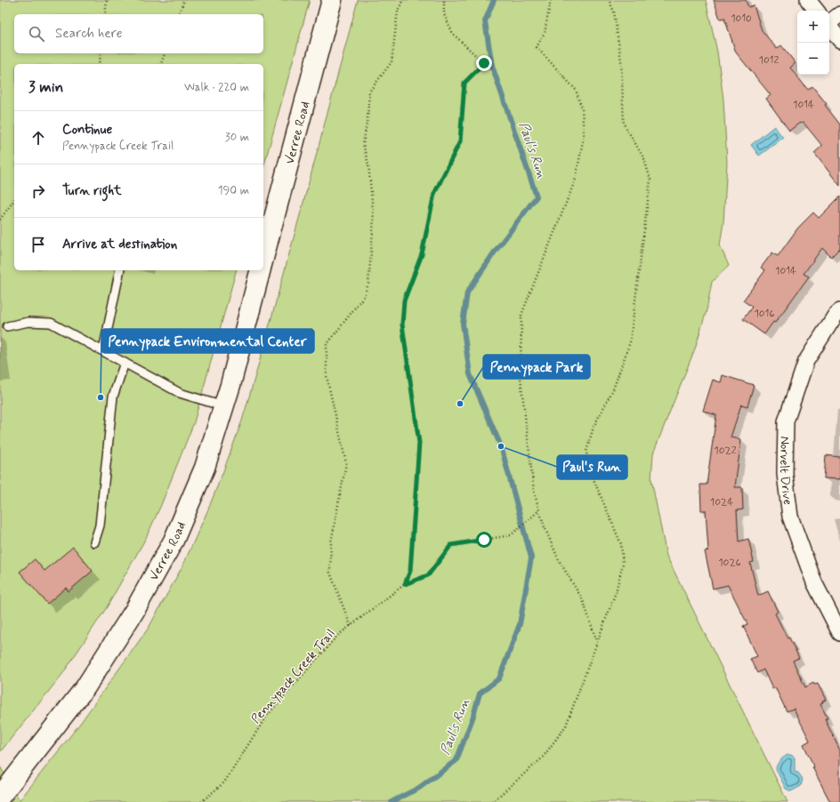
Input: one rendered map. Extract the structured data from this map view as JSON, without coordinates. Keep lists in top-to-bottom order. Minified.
{"streets":{"main road":["Verree Road"],"street":["Norvelt Drive"],"path":["Pennypack Creek Trail"]},"water":["Paul's Run"],"places":["Pennypack Environmental Center","Pennypack Park","Paul's Run"],"house_numbers":["1010","1012","1014","1014","1016","1022","1024","1026"],"page":{"map_buttons":["+","−"],"search":"Search here","heading":["3 min","Walk · 220 m"],"list":[["Continue","Pennypack Creek Trail","30 m"],["Turn right","190 m"],"Arrive at destination"]}}
